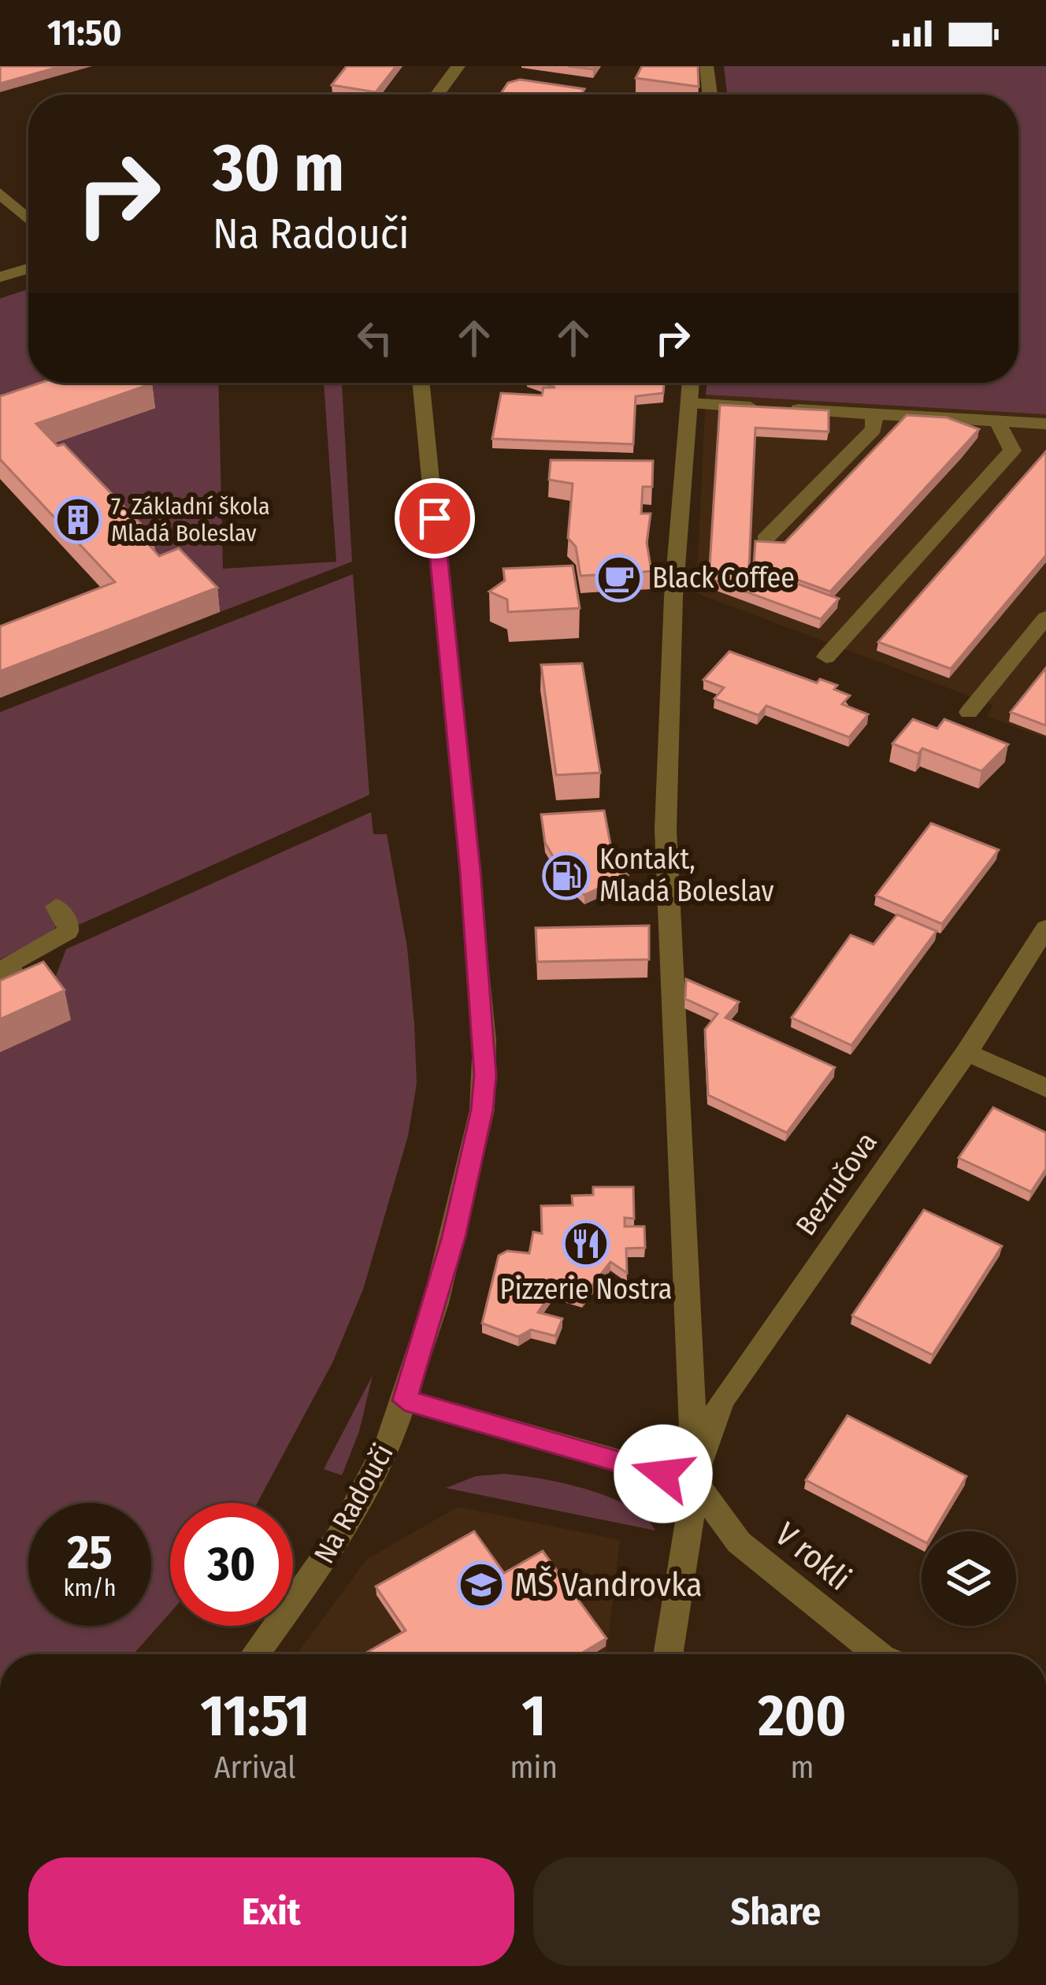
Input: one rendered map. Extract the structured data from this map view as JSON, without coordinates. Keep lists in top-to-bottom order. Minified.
{"streets":{"street":["Bezručova","Na Radouči","V rokli"]},"crossings":[["Bezručova","V rokli"]],"places":{"building":["7. Základní škola Mladá Boleslav"],"cafe":["Black Coffee"],"fuel station":["Kontakt, Mladá Boleslav"],"restaurant":["Pizzerie Nostra"],"school or university":["MŠ Vandrovka"]},"page":{"status":"11:50","turn":["30 m","Na Radouči"],"speed":"25 km/h","limit":"30","eta":["11:51","Arrival","1","min","200","m"],"buttons":["Exit","Share"]}}
